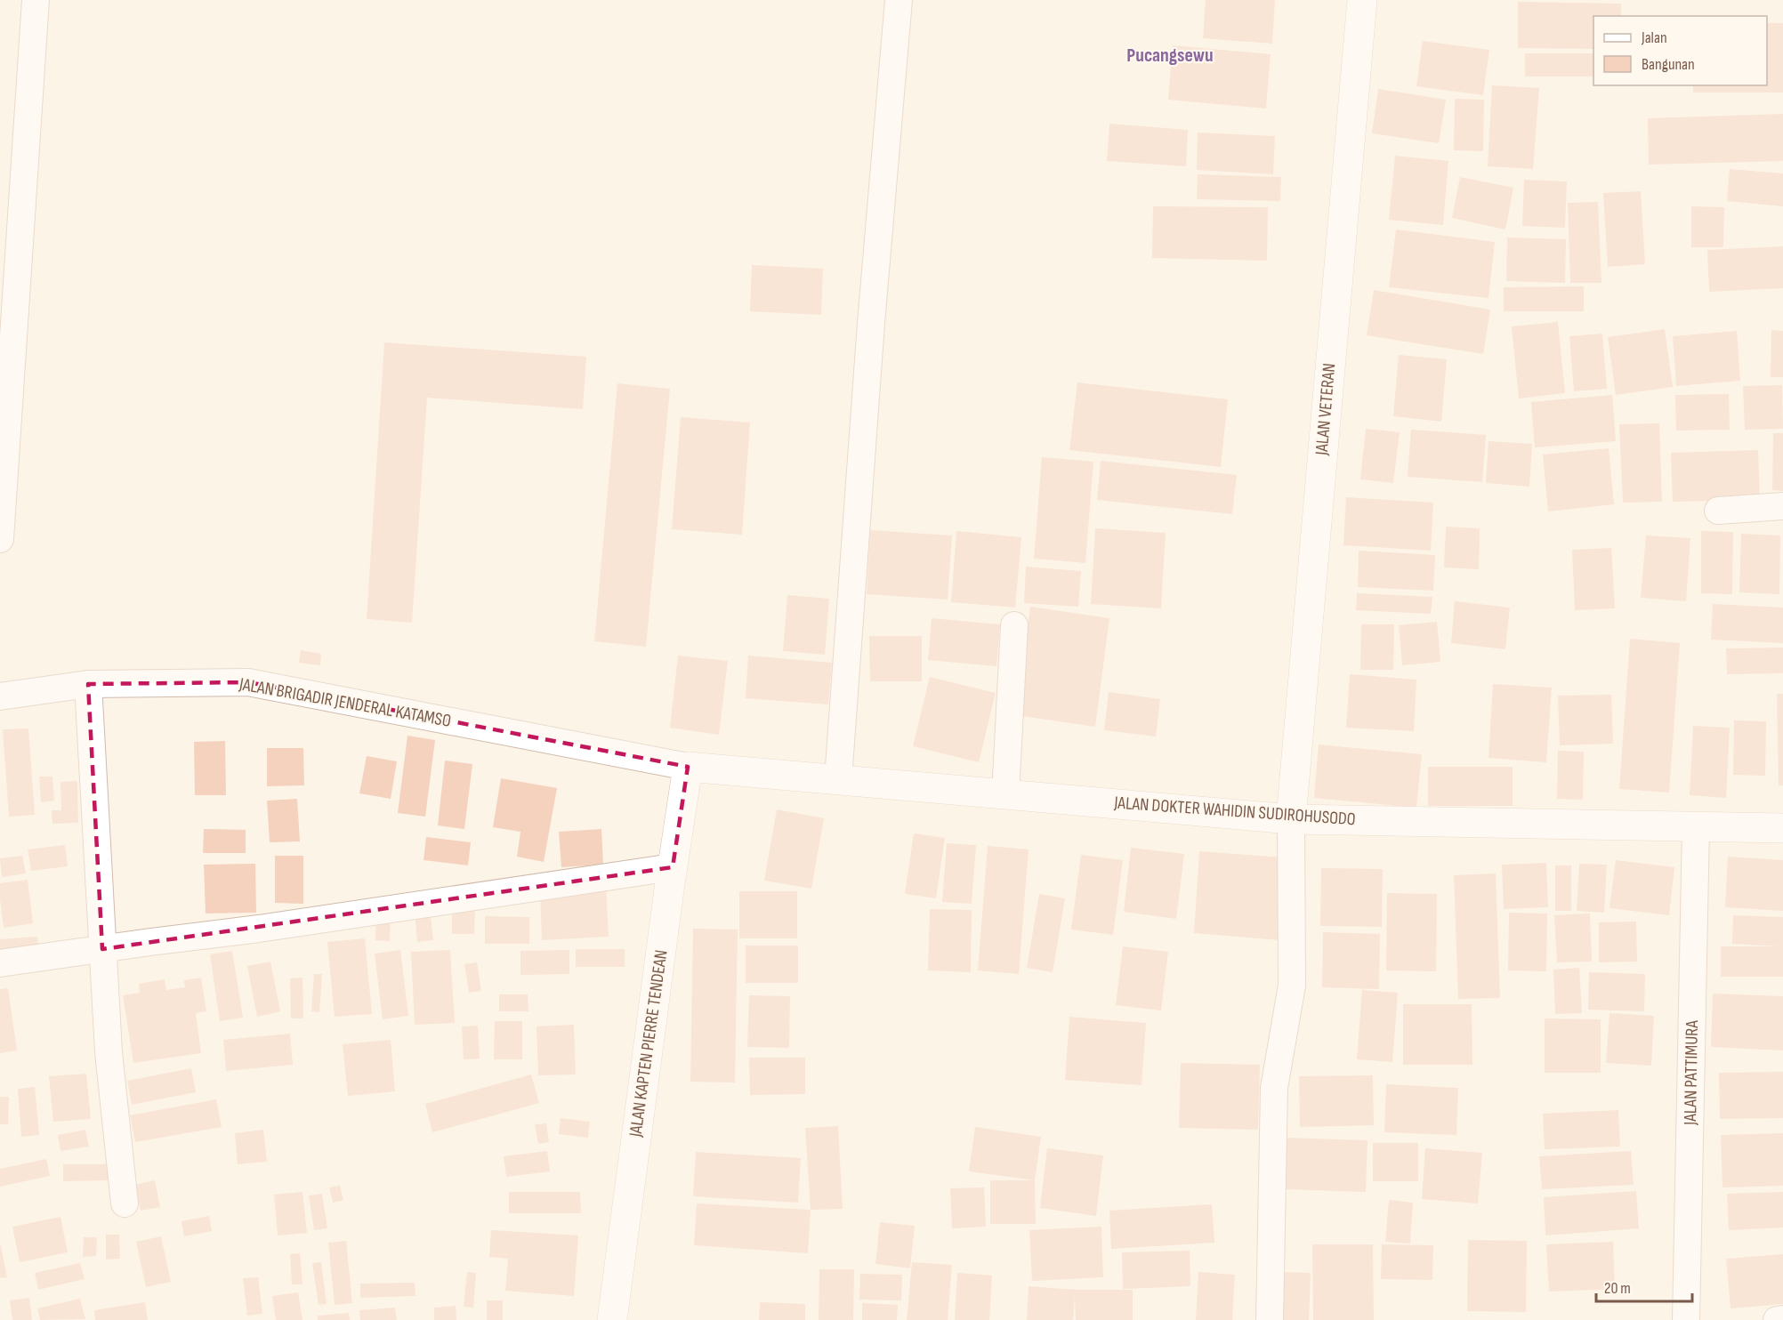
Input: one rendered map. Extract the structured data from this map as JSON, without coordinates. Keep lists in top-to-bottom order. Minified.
{"streets":{"main road":["JALAN VETERAN","JALAN DOKTER WAHIDIN SUDIROHUSODO","JALAN KAPTEN PIERRE TENDEAN"],"street":["JALAN BRIGADIR JENDERAL KATAMSO","JALAN PATTIMURA"]},"crossings":[["JALAN VETERAN","JALAN DOKTER WAHIDIN SUDIROHUSODO"],["JALAN BRIGADIR JENDERAL KATAMSO","JALAN DOKTER WAHIDIN SUDIROHUSODO"],["JALAN BRIGADIR JENDERAL KATAMSO","JALAN KAPTEN PIERRE TENDEAN"],["JALAN DOKTER WAHIDIN SUDIROHUSODO","JALAN KAPTEN PIERRE TENDEAN"],["JALAN DOKTER WAHIDIN SUDIROHUSODO","JALAN PATTIMURA"]],"districts":["Pucangsewu"],"legend":["Jalan","Bangunan"],"scale_bar":"20 m"}
